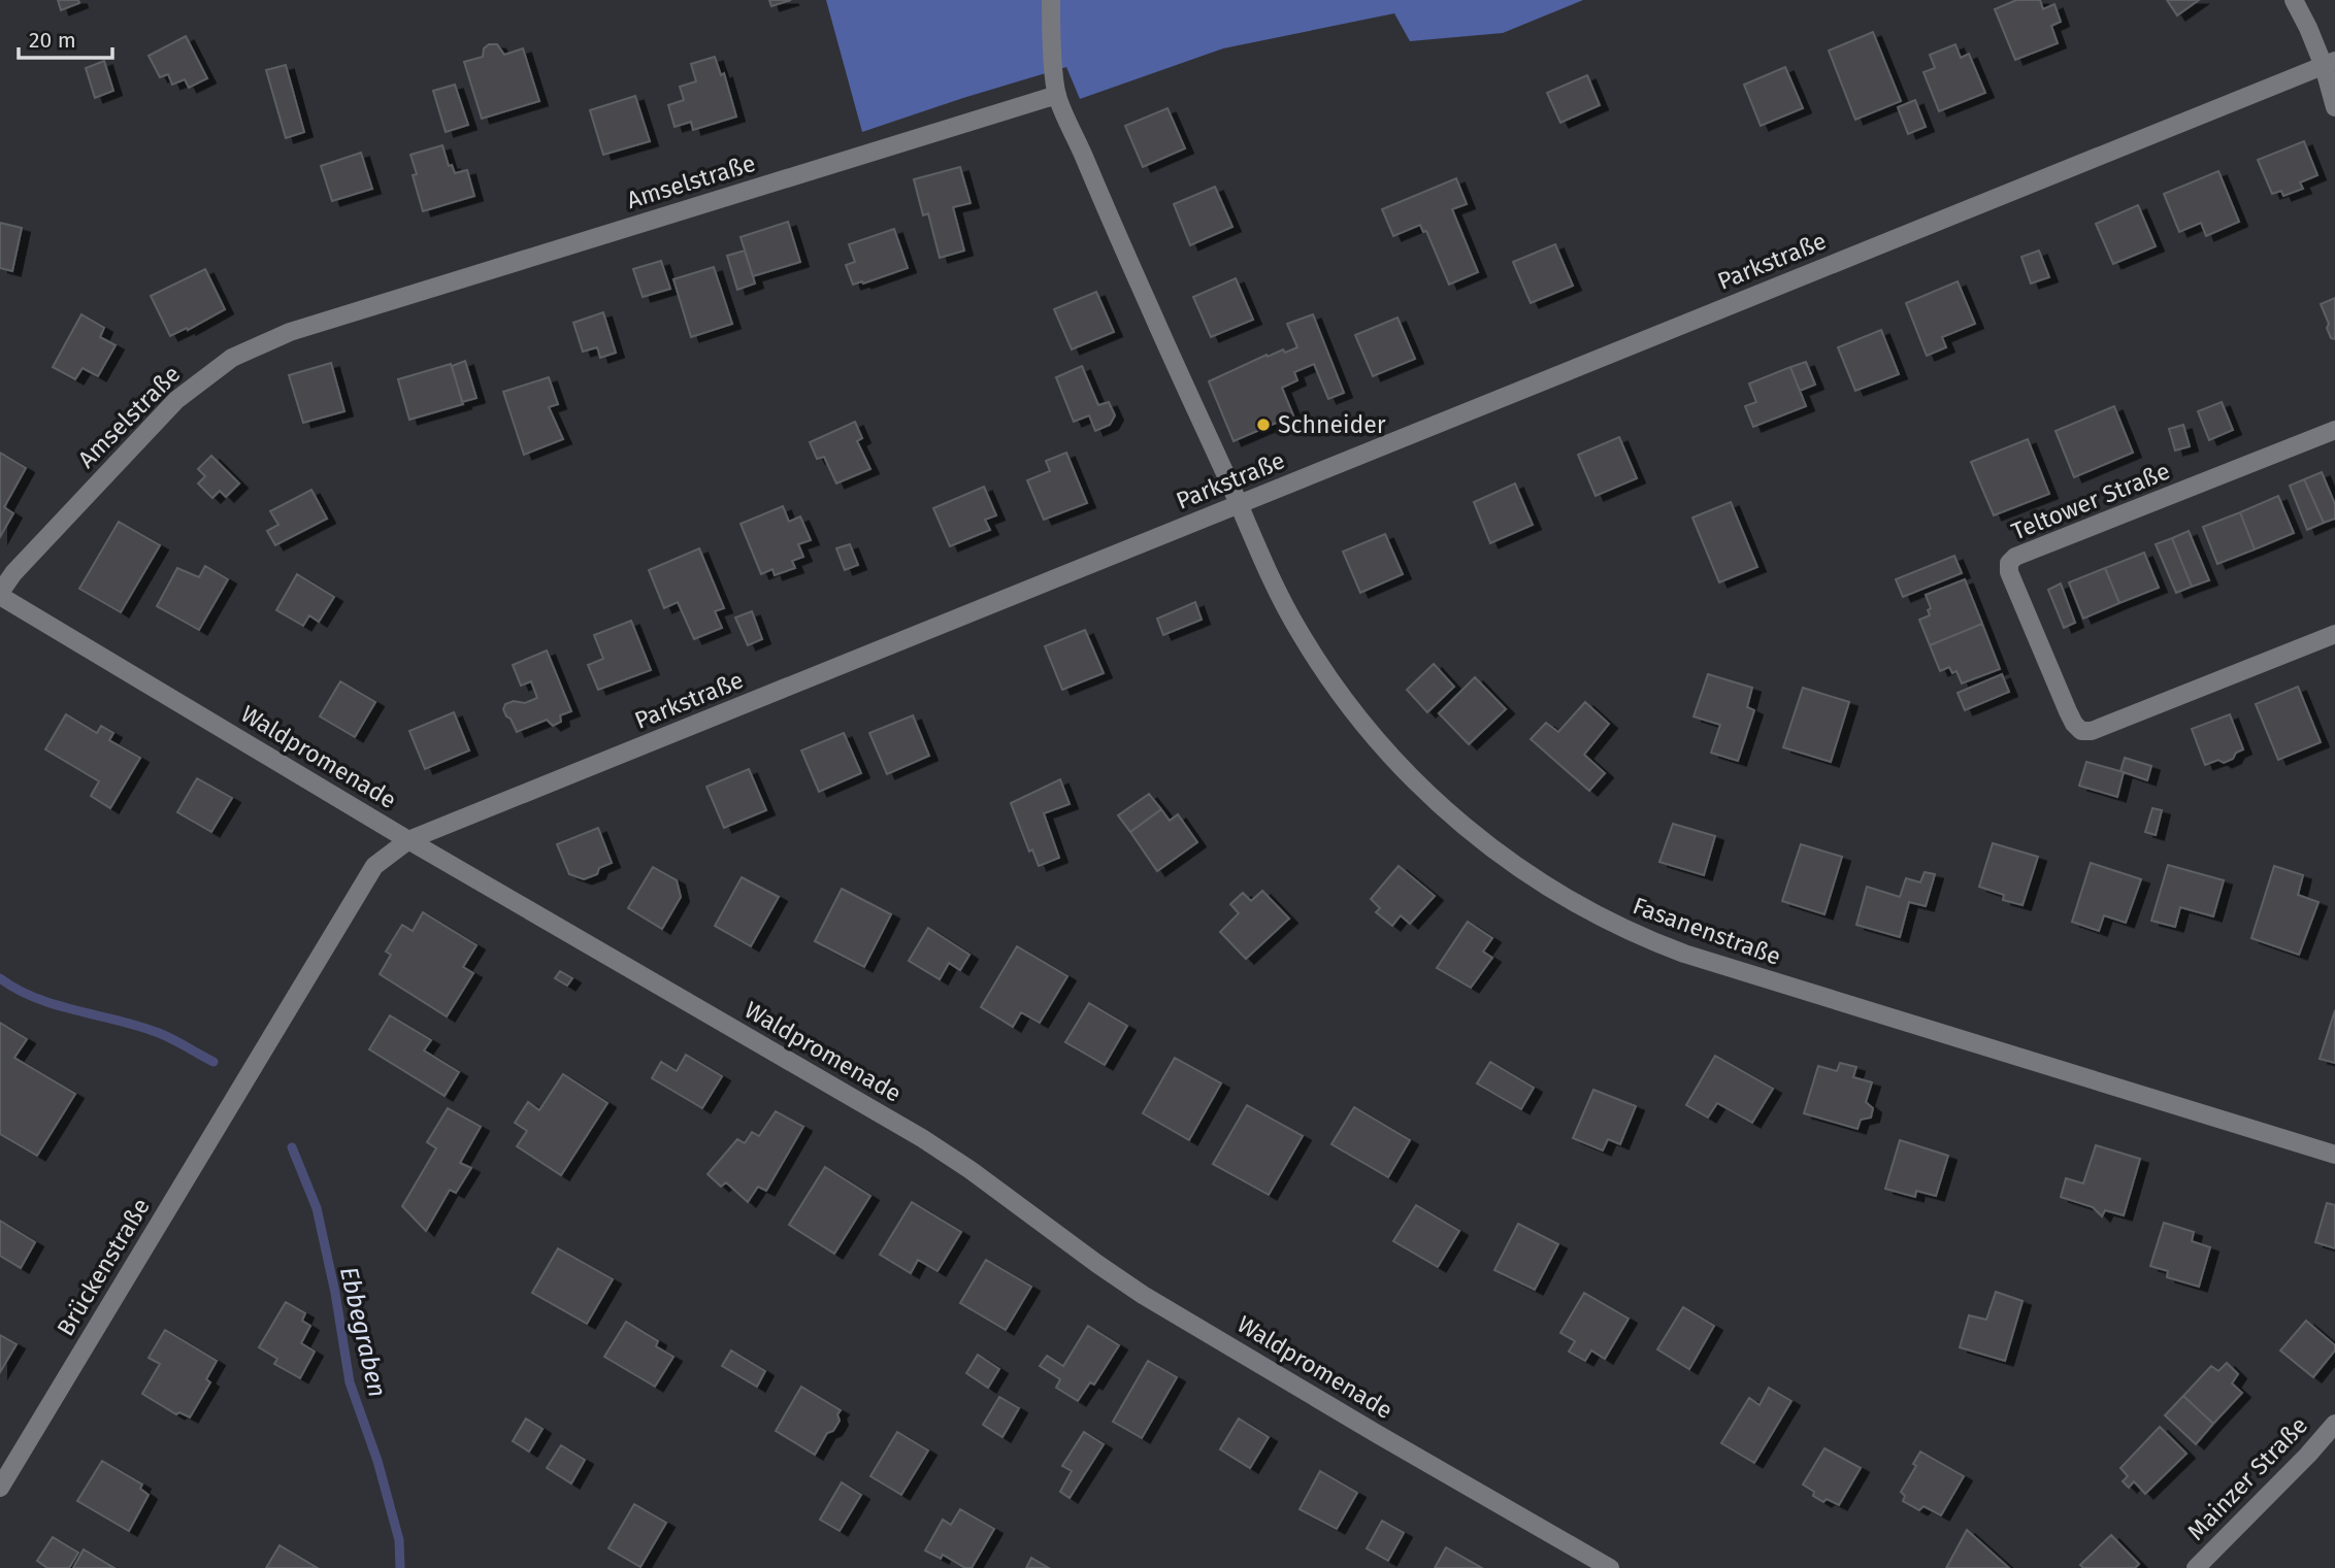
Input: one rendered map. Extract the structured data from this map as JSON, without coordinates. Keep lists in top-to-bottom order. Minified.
{"streets":{"street":["Amselstraße","Parkstraße","Teltower Straße","Waldpromenade","Fasanenstraße","Brückenstraße","Mainzer Straße"]},"crossings":[["Amselstraße","Waldpromenade"],["Parkstraße","Waldpromenade"],["Parkstraße","Fasanenstraße"],["Parkstraße","Brückenstraße"]],"water":["Ebbegraben"],"places":["Schneider"],"scale_bar":"20 m"}
